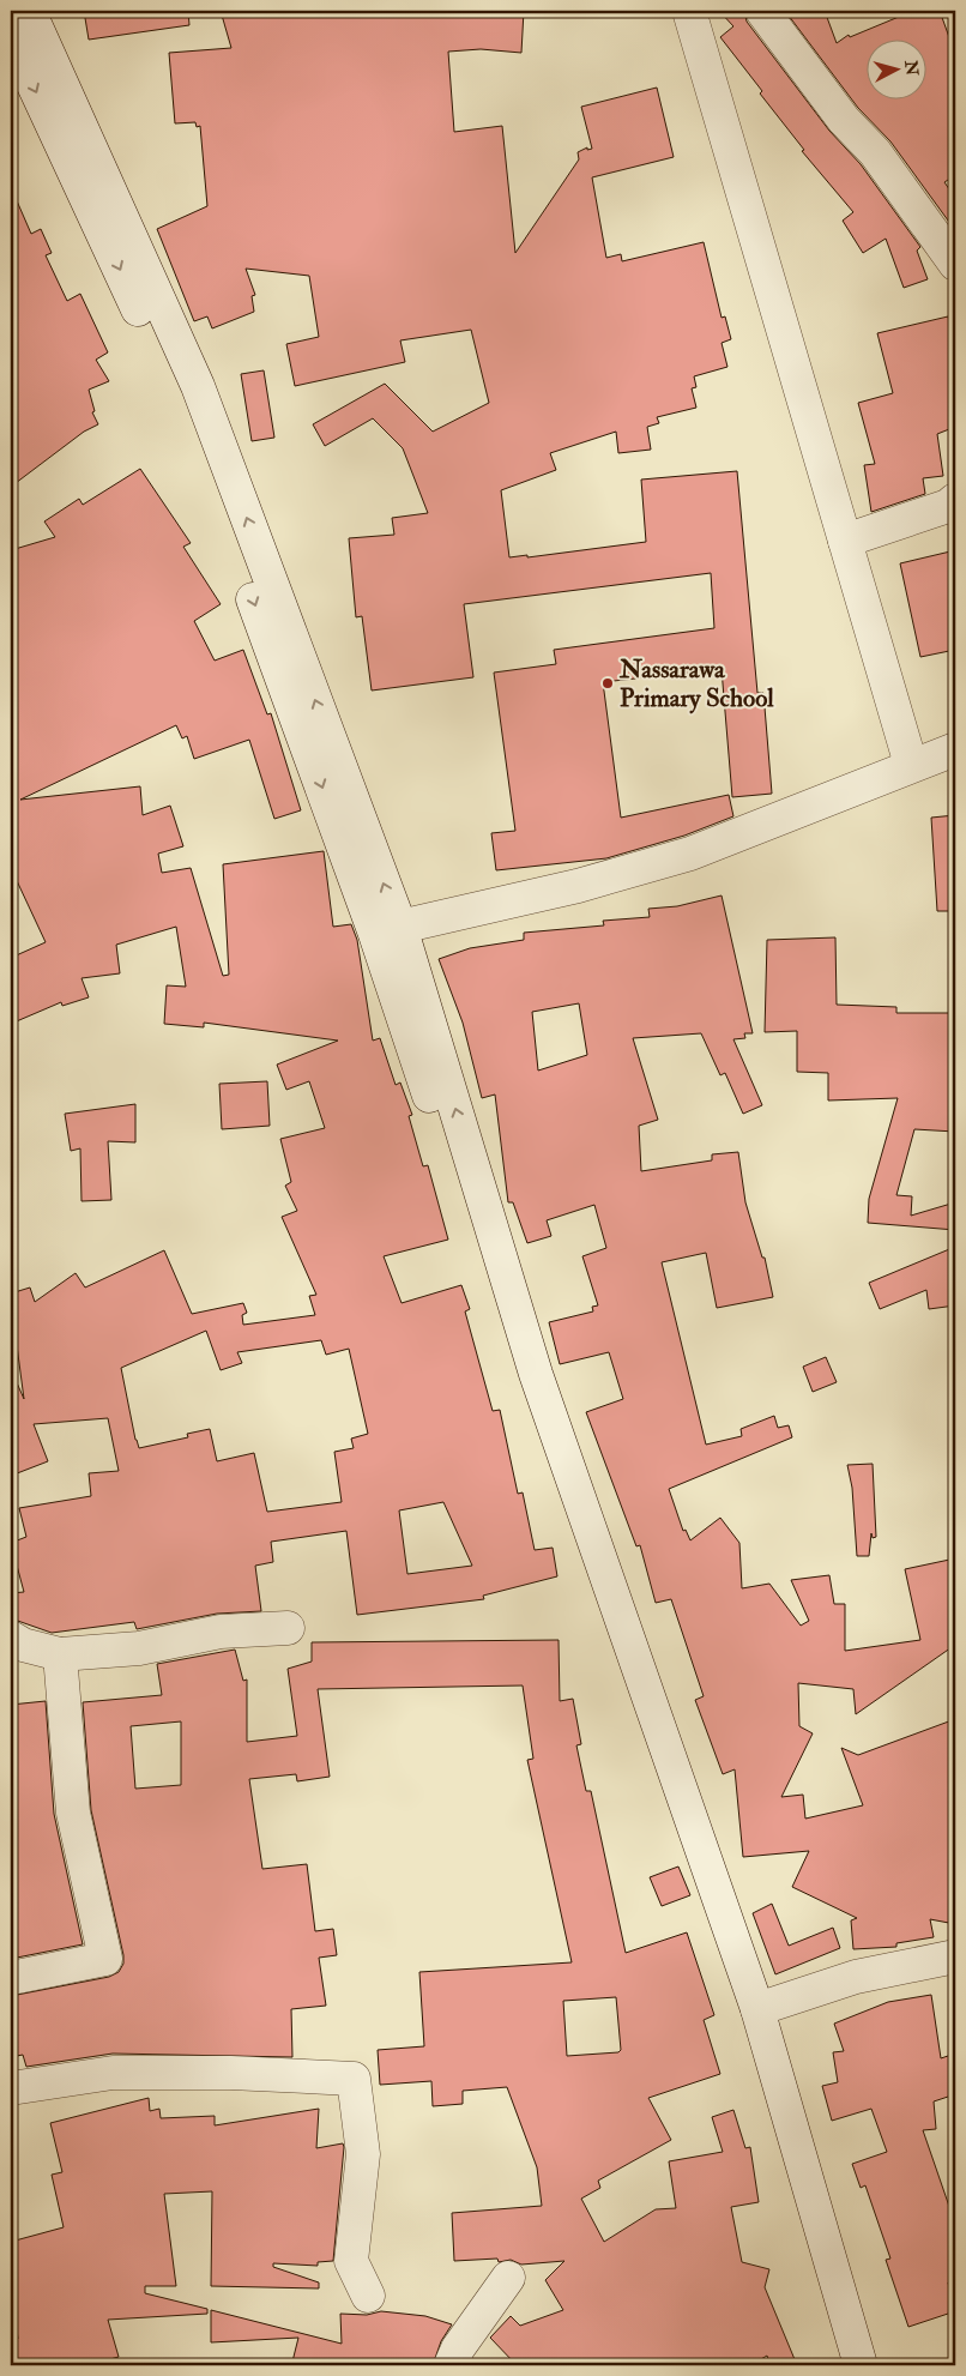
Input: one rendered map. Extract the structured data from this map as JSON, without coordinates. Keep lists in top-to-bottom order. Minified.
{"places":["Nassarawa Primary School"],"north":"right"}
